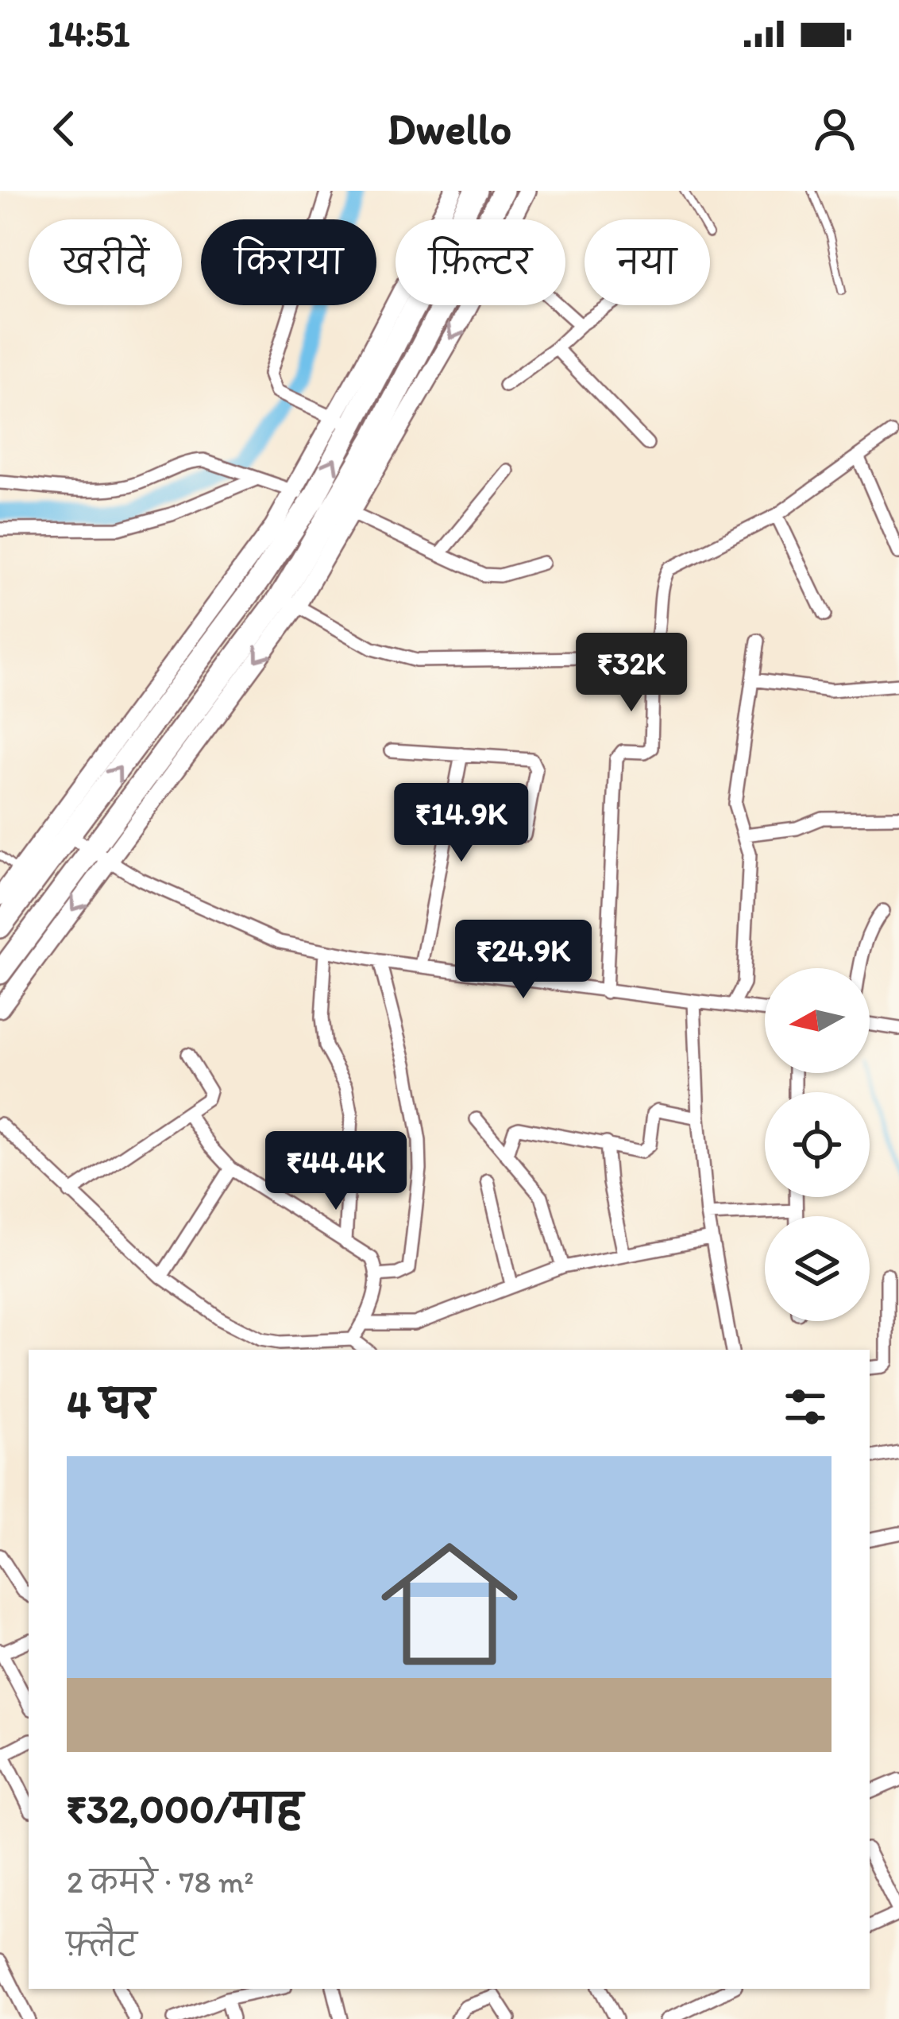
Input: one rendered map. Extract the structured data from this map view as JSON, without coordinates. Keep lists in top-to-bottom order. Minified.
{"north":"left","page":{"status":"14:51","header":"Dwello","chip":["खरीदें","किराया","फ़िल्टर","नया"],"price":["₹32K","₹14.9K","₹24.9K","₹44.4K"],"heading":"4 घर","list":[{"name":"₹32,000/माह","note":"2 कमरे · 78 m² · फ़्लैट"}]}}
